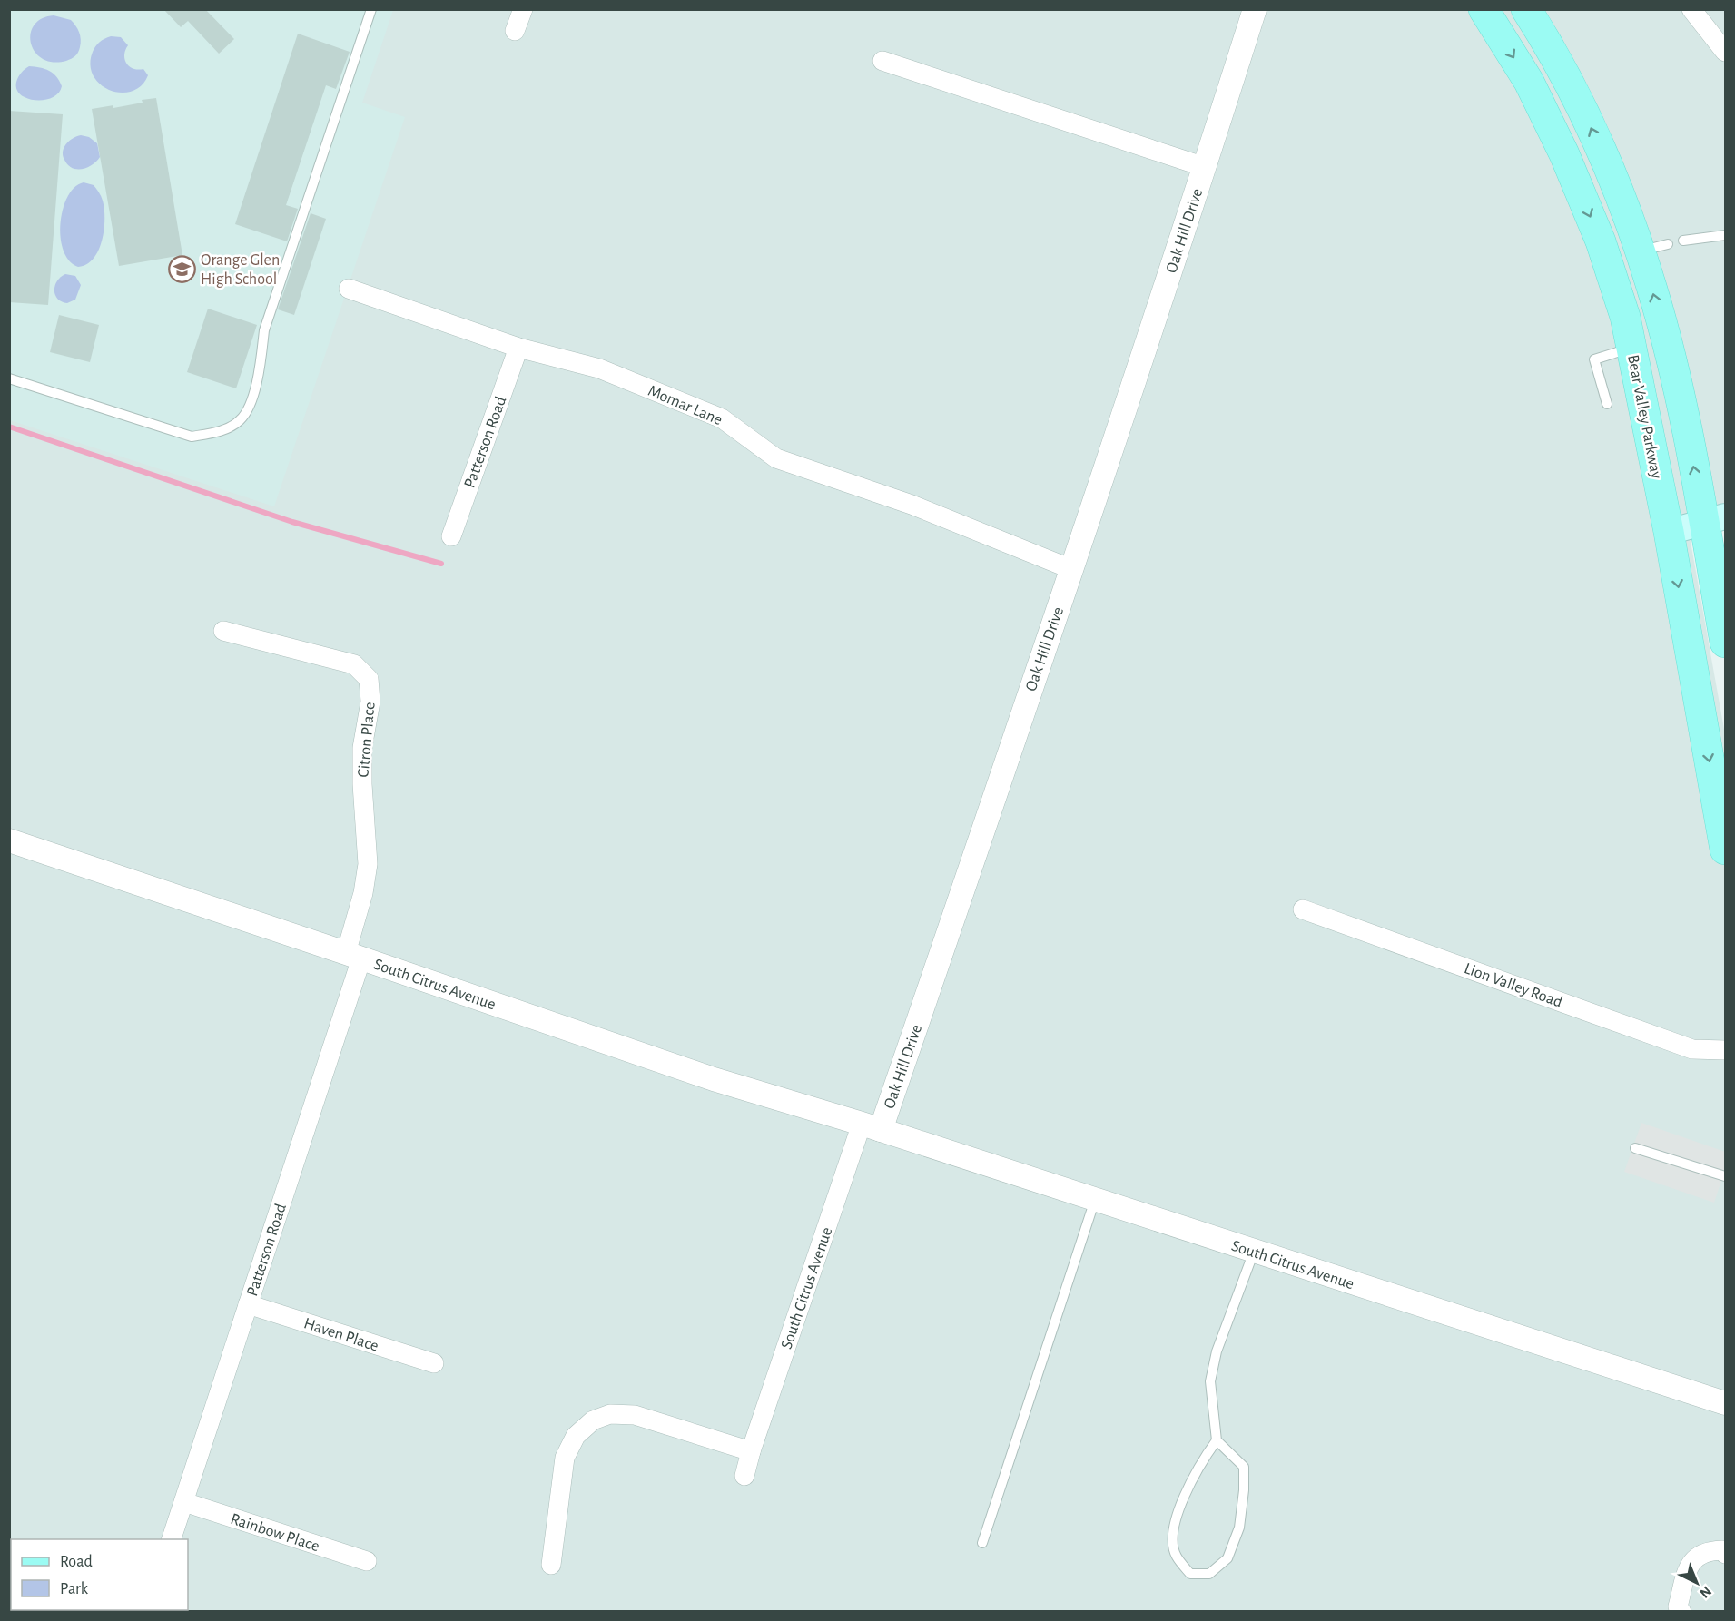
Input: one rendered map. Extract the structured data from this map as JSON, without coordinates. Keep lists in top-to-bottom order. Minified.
{"streets":{"main road":["Bear Valley Parkway"],"street":["Oak Hill Drive","Momar Lane","Patterson Road","Citron Place","South Citrus Avenue","Lion Valley Road","Haven Place","Rainbow Place"]},"crossings":[["Oak Hill Drive","Momar Lane"],["Oak Hill Drive","South Citrus Avenue"],["Momar Lane","Patterson Road"],["Patterson Road","Citron Place"],["Patterson Road","South Citrus Avenue"],["Patterson Road","Haven Place"],["Patterson Road","Rainbow Place"],["Citron Place","South Citrus Avenue"]],"places":{"school or university":["Orange Glen High School"]},"legend":["Road","Park"],"north":"bottom right"}
